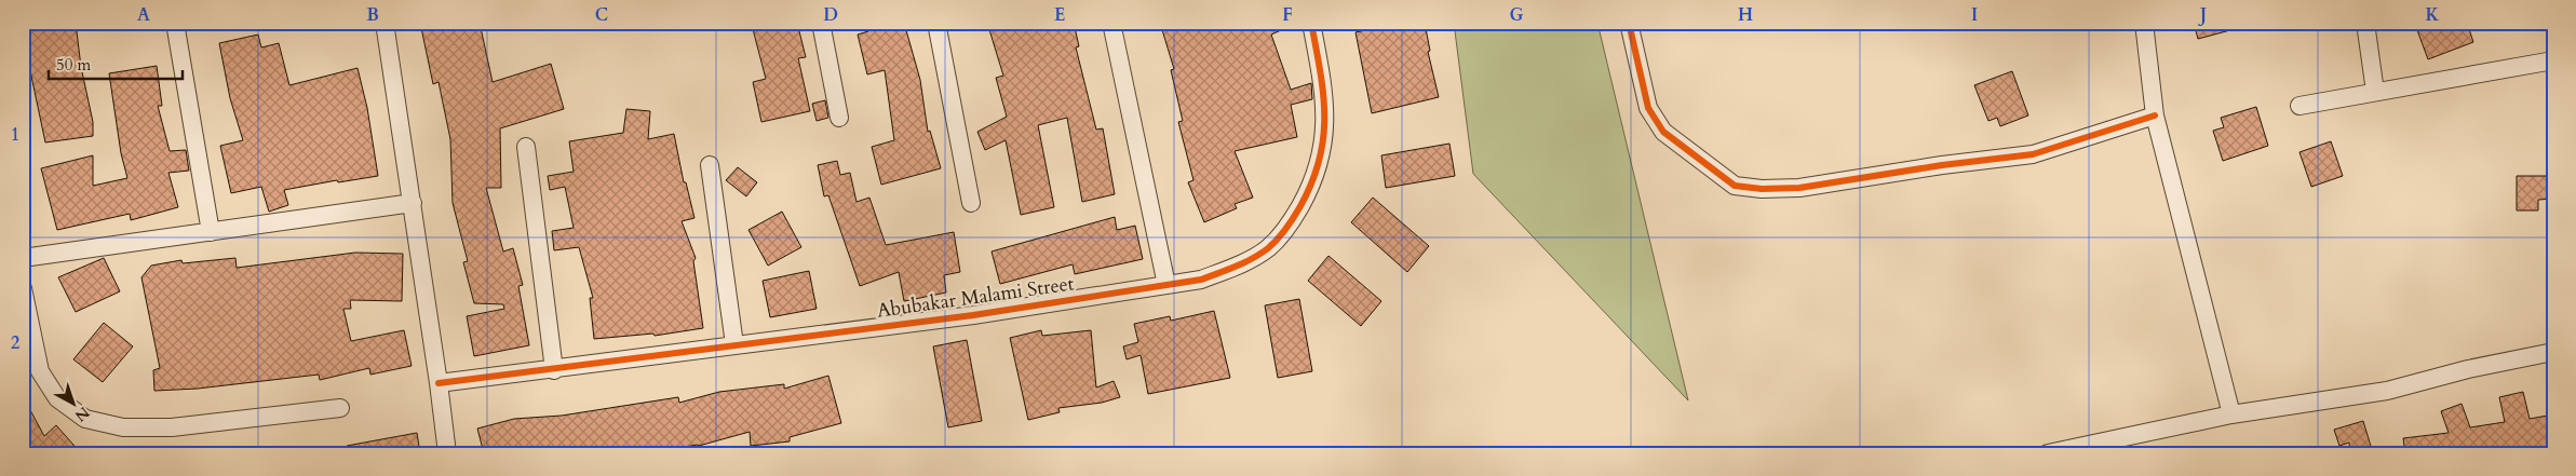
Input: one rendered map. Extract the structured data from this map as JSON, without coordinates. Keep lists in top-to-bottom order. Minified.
{"streets":{"street":["Abubakar Malami Street"]},"scale_bar":"50 m","north":"bottom right","grid":{"columns":["A","B","C","D","E","F","G","H","I","J","K"],"rows":["1","2"]}}
